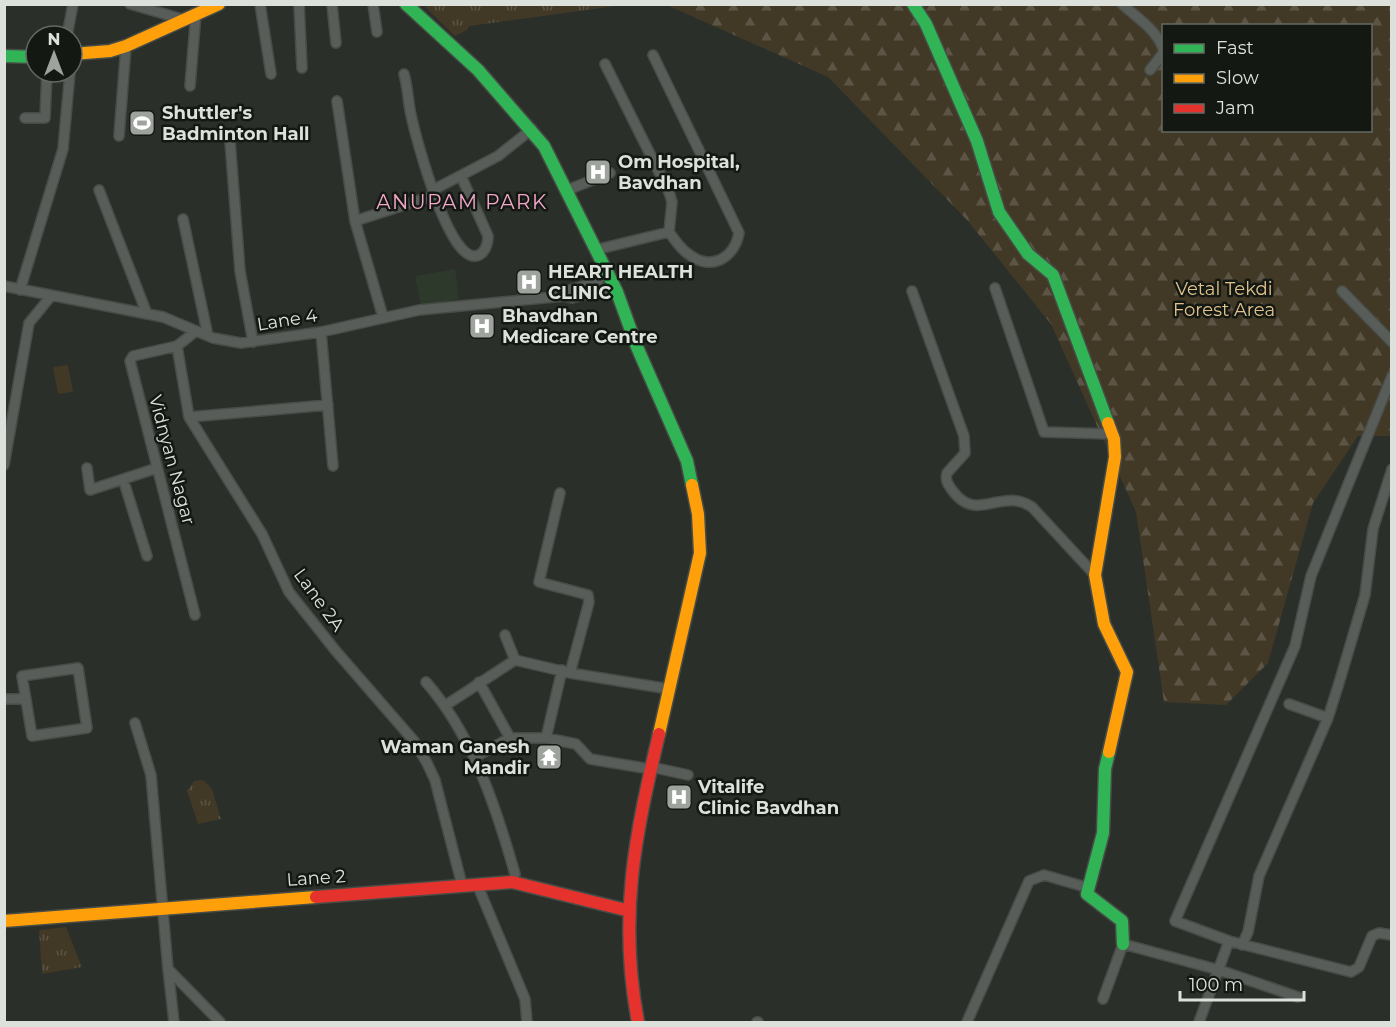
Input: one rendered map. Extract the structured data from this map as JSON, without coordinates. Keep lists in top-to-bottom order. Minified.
{"streets":{"street":["Lane 4","Vidnyan Nagar","Lane 2A","Lane 2"]},"crossings":[["Vidnyan Nagar","Lane 2A"],["Lane 2A","Lane 2"]],"districts":["ANUPAM PARK"],"parks":["Vetal Tekdi Forest Area"],"places":{"sports":["Shuttler's Badminton Hall"],"hospital":["Om Hospital, Bavdhan","HEART HEALTH CLINIC","Bhavdhan Medicare Centre","Vitalife Clinic Bavdhan"],"temple":["Waman Ganesh Mandir"]},"legend":["Fast","Slow","Jam"],"scale_bar":"100 m","north":"top"}
